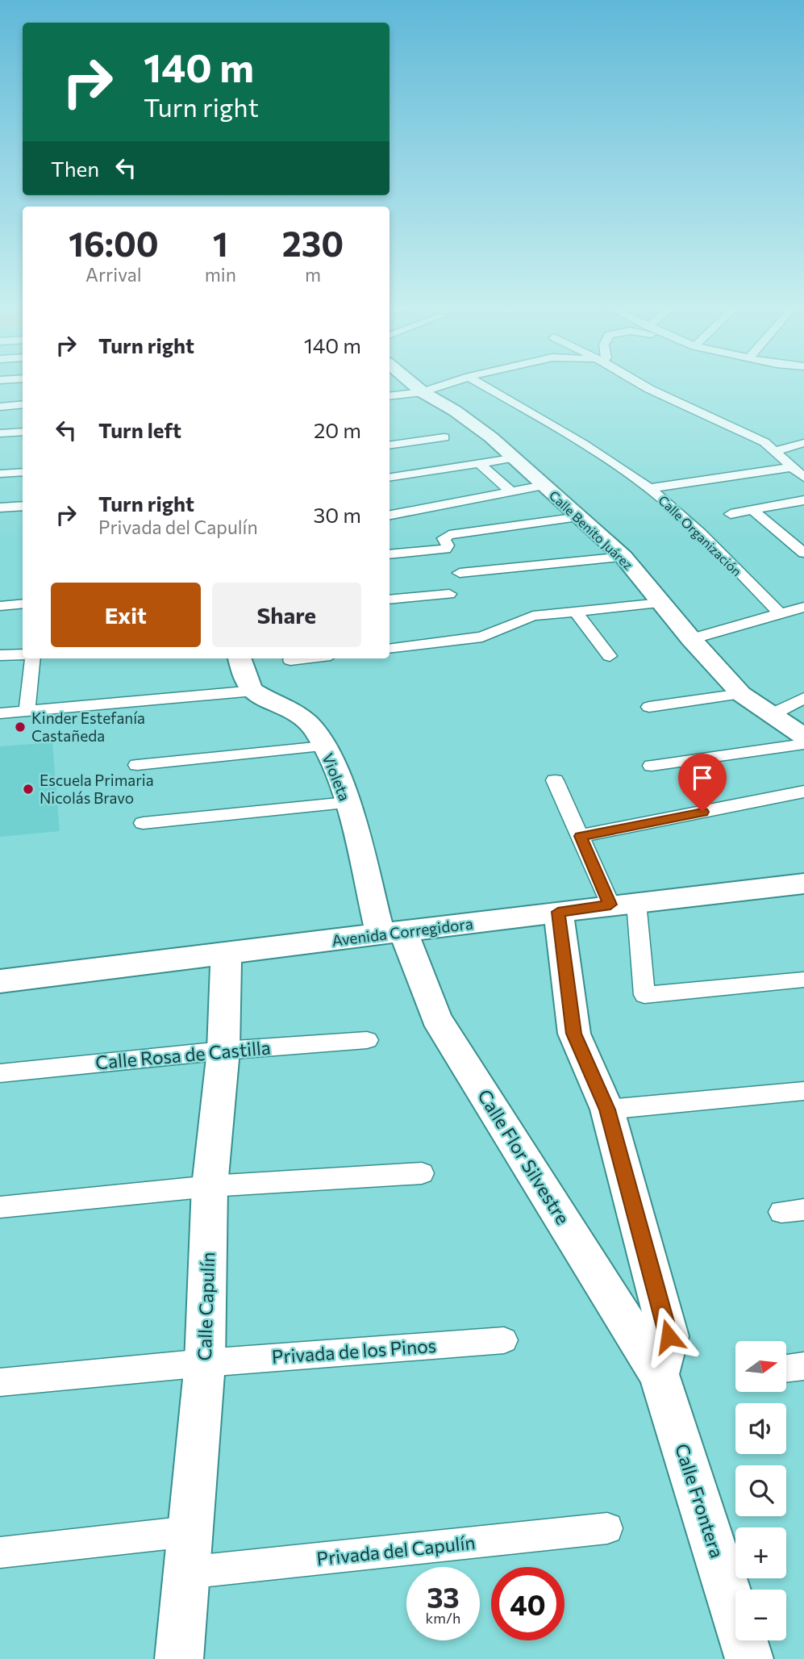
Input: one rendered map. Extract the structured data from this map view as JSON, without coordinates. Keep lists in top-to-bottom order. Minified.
{"streets":{"street":["Calle Benito Juárez","Calle Organización","Violeta","Avenida Corregidora","Calle Rosa de Castilla","Calle Flor Silvestre","Calle Capulín","Privada de los Pinos","Calle Frontera","Privada del Capulín"]},"crossings":[["Violeta","Avenida Corregidora"],["Violeta","Calle Flor Silvestre"],["Avenida Corregidora","Calle Flor Silvestre"],["Avenida Corregidora","Calle Capulín"],["Calle Rosa de Castilla","Calle Capulín"],["Calle Flor Silvestre","Calle Frontera"],["Calle Capulín","Privada de los Pinos"],["Calle Capulín","Privada del Capulín"]],"places":["Kinder Estefanía Castañeda","Escuela Primaria Nicolás Bravo"],"north":"right","page":{"turn":["140 m","Turn right"],"then":"Then","eta":["16:00","Arrival","1","min","230","m"],"list":[{"name":"Turn right","value":"140 m"},{"name":"Turn left","value":"20 m"},{"name":"Turn right","note":"Privada del Capulín","value":"30 m"}],"buttons":["Exit","Share"],"map_buttons":["+","−"],"speed":"33 km/h","limit":"40"}}
